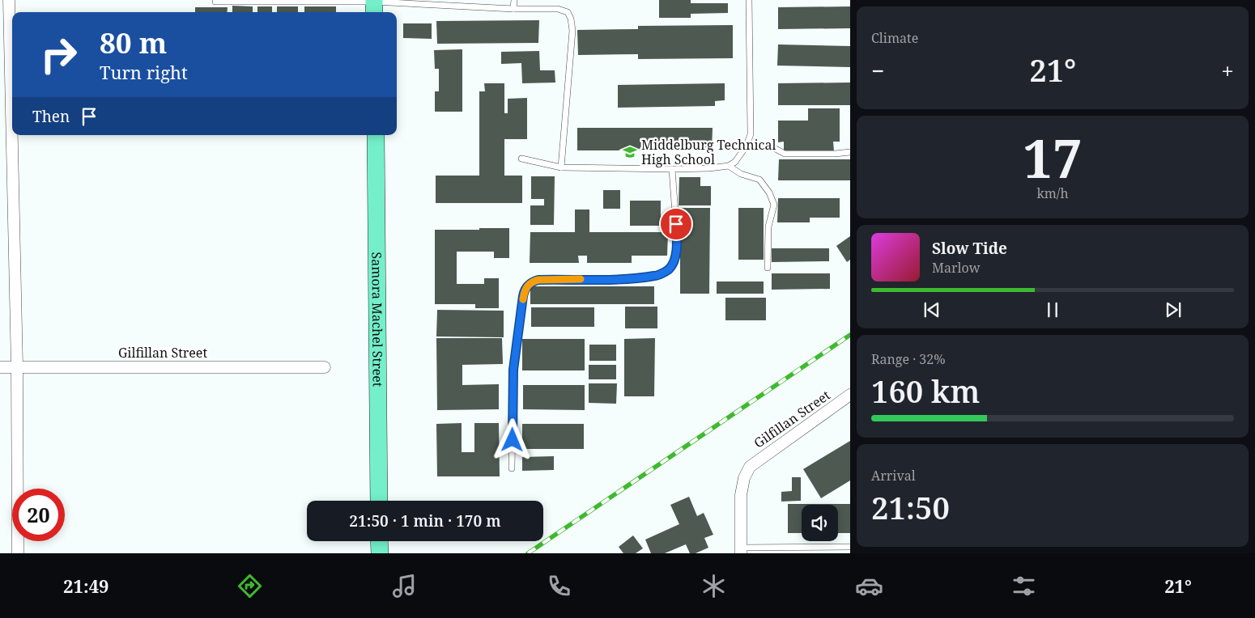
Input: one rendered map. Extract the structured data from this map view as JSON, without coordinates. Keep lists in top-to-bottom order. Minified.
{"streets":{"main road":["Samora Machel Street"],"street":["Gilfillan Street"]},"places":{"school or university":["Middelburg Technical High School"]},"page":{"tile":["Climate",["17","km/h"],["Range · 32%","160 km"],["Arrival","21:50"]],"turn":["80 m","Turn right"],"heat":["−","21°","+"],"then":"Then","song":["Slow Tide","Marlow"],"limit":"20","trip":"21:50 · 1 min · 170 m","tabs":["21:49","21°"]}}
